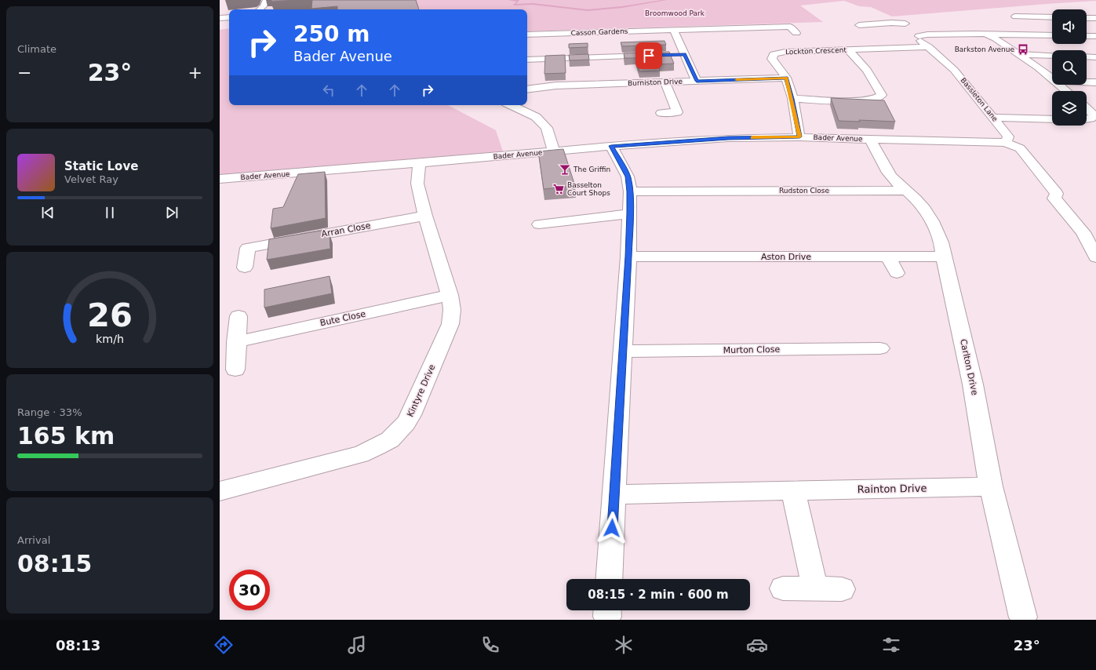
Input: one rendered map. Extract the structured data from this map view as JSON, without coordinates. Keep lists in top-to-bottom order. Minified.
{"streets":{"street":["Casson Gardens","Lockton Crescent","Burniston Drive","Bassleton Lane","Bader Avenue","Rudston Close","Arran Close","Aston Drive","Bute Close","Murton Close","Carlton Drive","Kintyre Drive","Rainton Drive"]},"crossings":[["Lockton Crescent","Burniston Drive"],["Lockton Crescent","Bassleton Lane"],["Lockton Crescent","Bader Avenue"],["Bassleton Lane","Bader Avenue"],["Bader Avenue","Carlton Drive"],["Bader Avenue","Kintyre Drive"],["Rudston Close","Carlton Drive"],["Arran Close","Kintyre Drive"],["Aston Drive","Carlton Drive"],["Bute Close","Kintyre Drive"],["Carlton Drive","Rainton Drive"]],"parks":["Broomwood Park"],"places":{"bus stop":["Barkston Avenue"],"bar":["The Griffin"],"supermarket":["Basselton Court Shops"]},"page":{"tile":["Climate",["Range · 33%","165 km"],["Arrival","08:15"]],"turn":["250 m","Bader Avenue"],"heat":["−","23°","+"],"song":["Static Love","Velvet Ray"],"limit":"30","trip":"08:15 · 2 min · 600 m","tabs":["08:13","23°"],"gauge":["26","km/h"]}}
